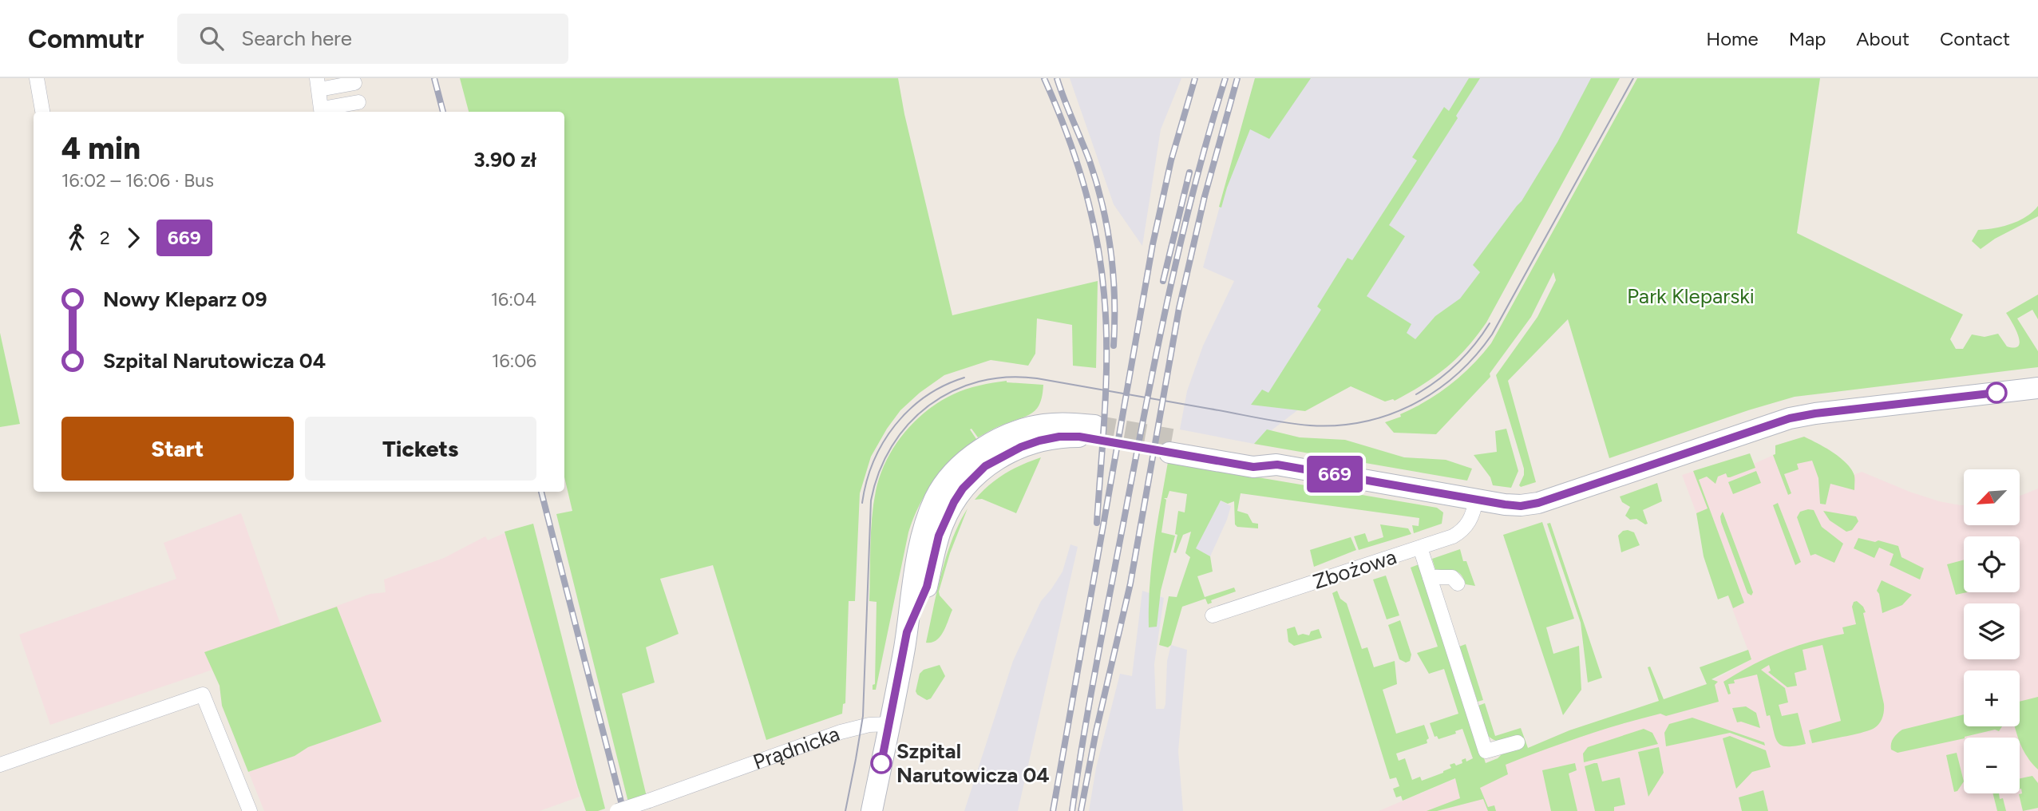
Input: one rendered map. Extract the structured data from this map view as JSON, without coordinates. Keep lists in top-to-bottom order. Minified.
{"streets":{"street":["Zbożowa","Prądnicka"]},"parks":["Park Kleparski"],"places":["Szpital Narutowicza 04"],"lines":["bus line 669"],"north":"bottom left","page":{"header":"Commutr","search":"Search here","nav":["Home","Map","About","Contact"],"on_map":"669","heading":["4 min","16:02 – 16:06 · Bus","3.90 zł"],"legs":["2","669"],"list":[{"name":"Nowy Kleparz 09","value":"16:04"},{"name":"Szpital Narutowicza 04","value":"16:06"}],"buttons":["Start","Tickets"],"map_buttons":["+","−"]}}
